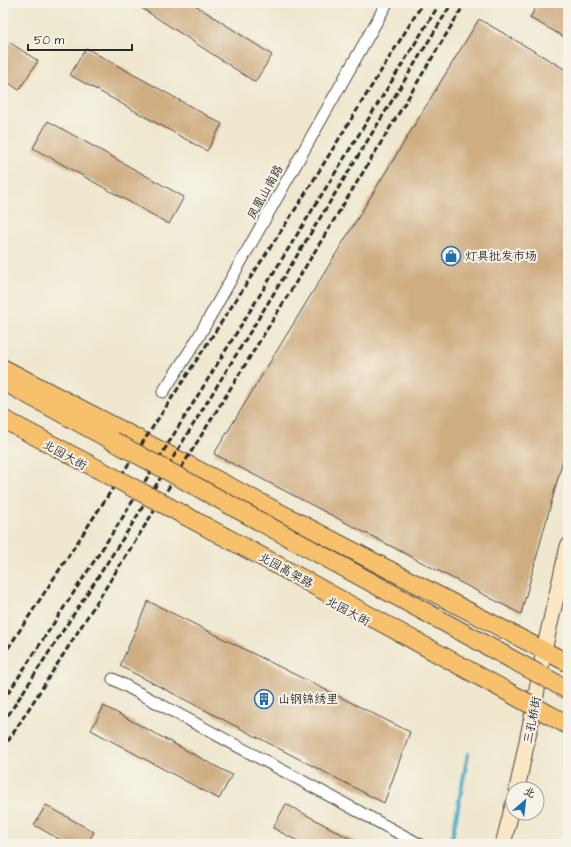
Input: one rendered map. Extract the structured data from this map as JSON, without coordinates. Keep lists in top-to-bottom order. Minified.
{"streets":{"highway":["北园高架路"],"main road":["北园大街","三孔桥街"],"street":["凤凰山南路"]},"crossings":[["北园大街","北园高架路"],["北园大街","三孔桥街"]],"places":{"shop":["灯具批发市场"],"building":["山钢锦绣里"]},"scale_bar":"50 m","north":"top right"}
